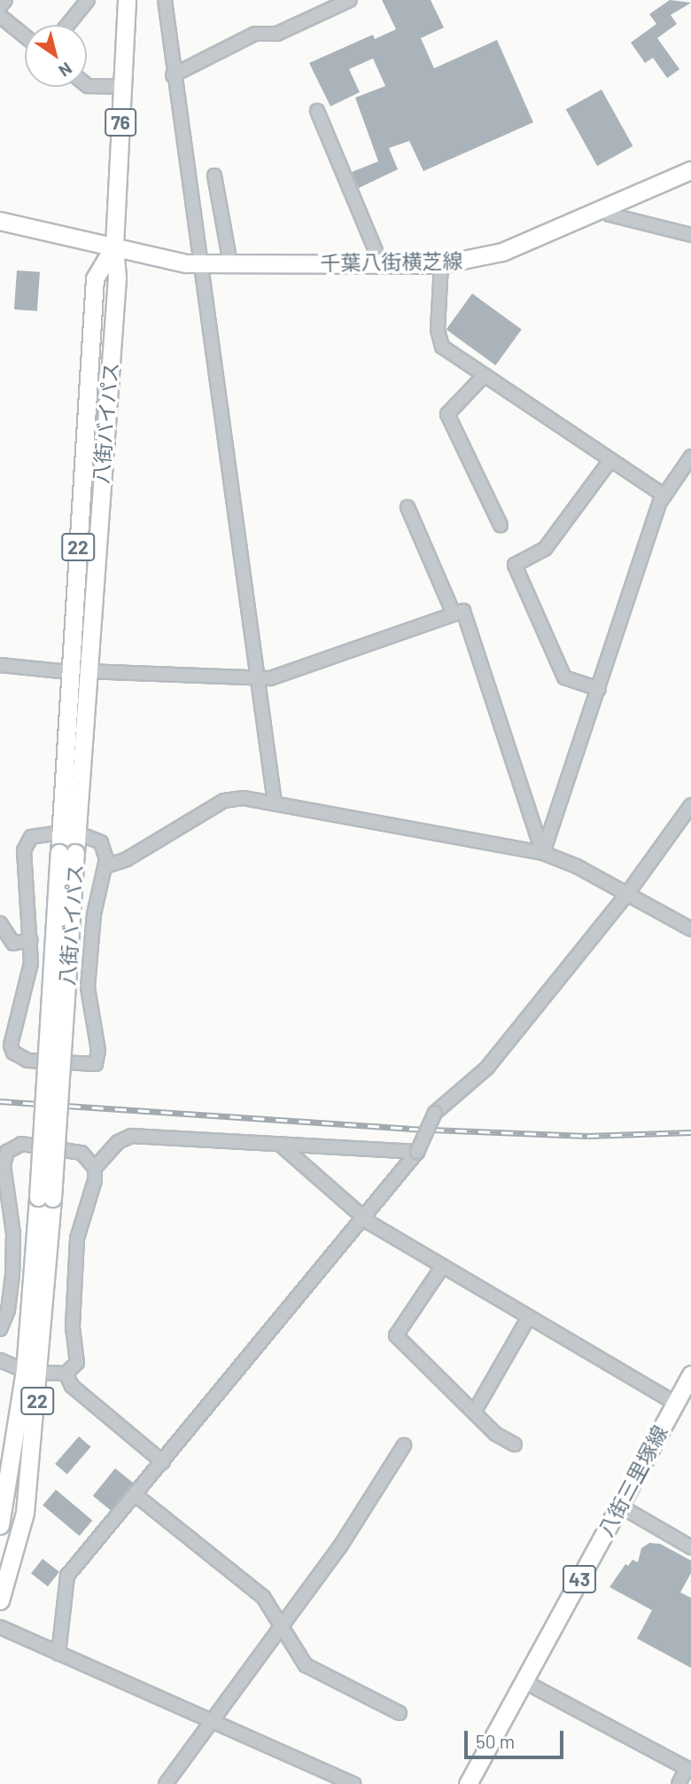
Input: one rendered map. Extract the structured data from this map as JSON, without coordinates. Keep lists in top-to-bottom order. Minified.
{"streets":{"main road":["76","千葉八街横芝線","八街バイパス","22","八街三里塚線","43"]},"crossings":[["千葉八街横芝線","八街バイパス"]],"scale_bar":"50 m","north":"bottom right"}
